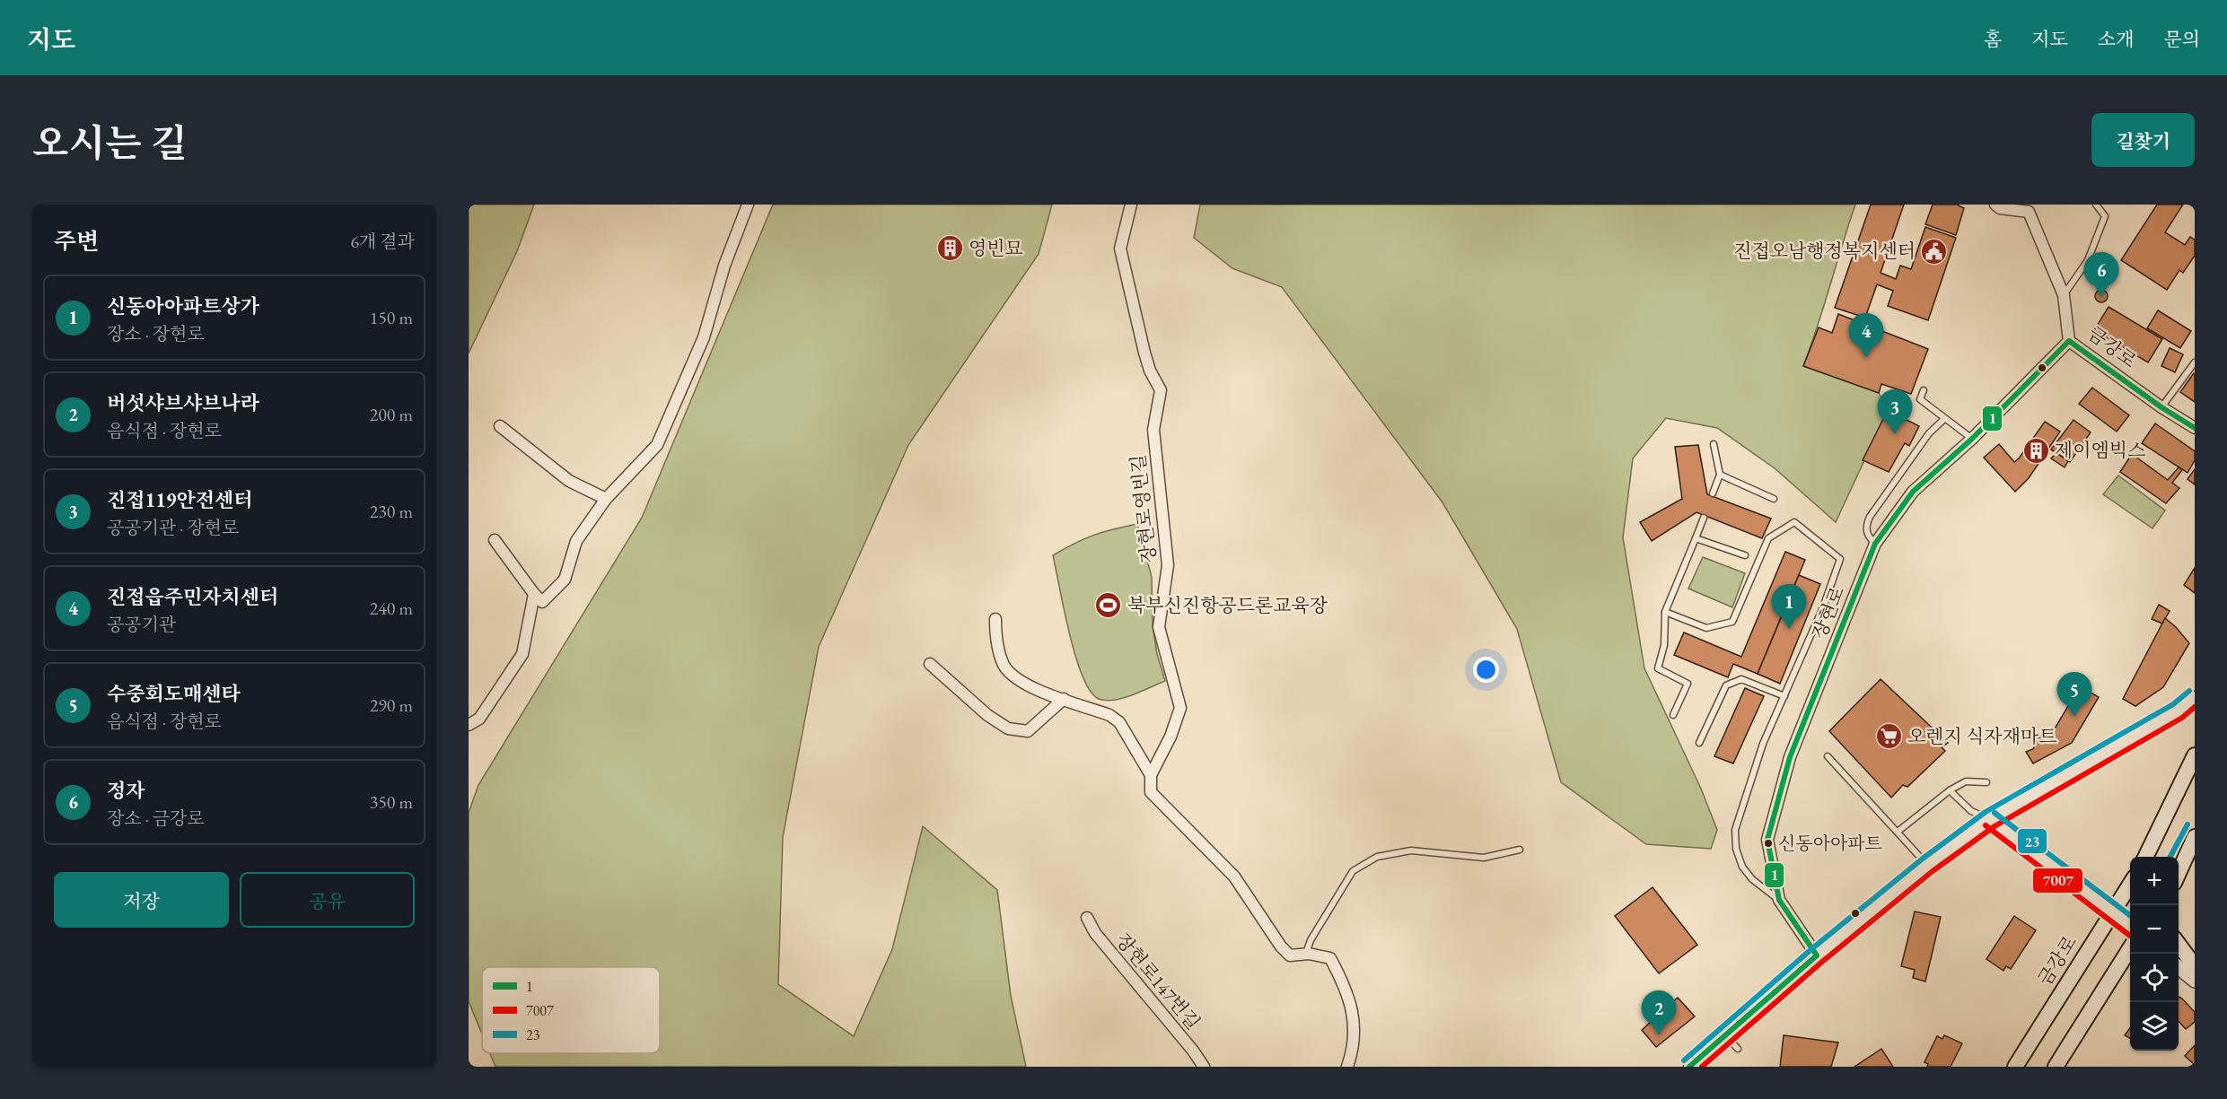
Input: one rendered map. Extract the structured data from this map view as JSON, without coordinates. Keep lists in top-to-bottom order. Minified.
{"streets":{"main road":["금강로"],"street":["장현로영빈길","장현로","장현로147번길"]},"crossings":[["금강로","장현로"]],"places":{"building":["영빈묘","제이엠빅스"],"public building":["진접오남행정복지센터"],"sports":["북부신진항공드론교육장"],"supermarket":["오렌지 식자재마트"],"other":["신동아아파트"]},"lines":["transit line 1","transit line 23","transit line 7007"],"legend":["1","7007","23"],"page":{"header":"지도","nav":["홈","지도","소개","문의"],"title":"오시는 길","buttons":["길찾기",["저장","공유"]],"heading":["주변","6개 결과"],"pins":["6","4","3","1","5","2"],"list":[{"mark":"1","name":"신동아아파트상가","note":"장소 · 장현로","value":"150 m"},{"mark":"2","name":"버섯샤브샤브나라","note":"음식점 · 장현로","value":"200 m"},{"mark":"3","name":"진접119안전센터","note":"공공기관 · 장현로","value":"230 m"},{"mark":"4","name":"진접읍주민자치센터","note":"공공기관","value":"240 m"},{"mark":"5","name":"수중회도매센타","note":"음식점 · 장현로","value":"290 m"},{"mark":"6","name":"정자","note":"장소 · 금강로","value":"350 m"}],"map_buttons":["+","−"]}}
